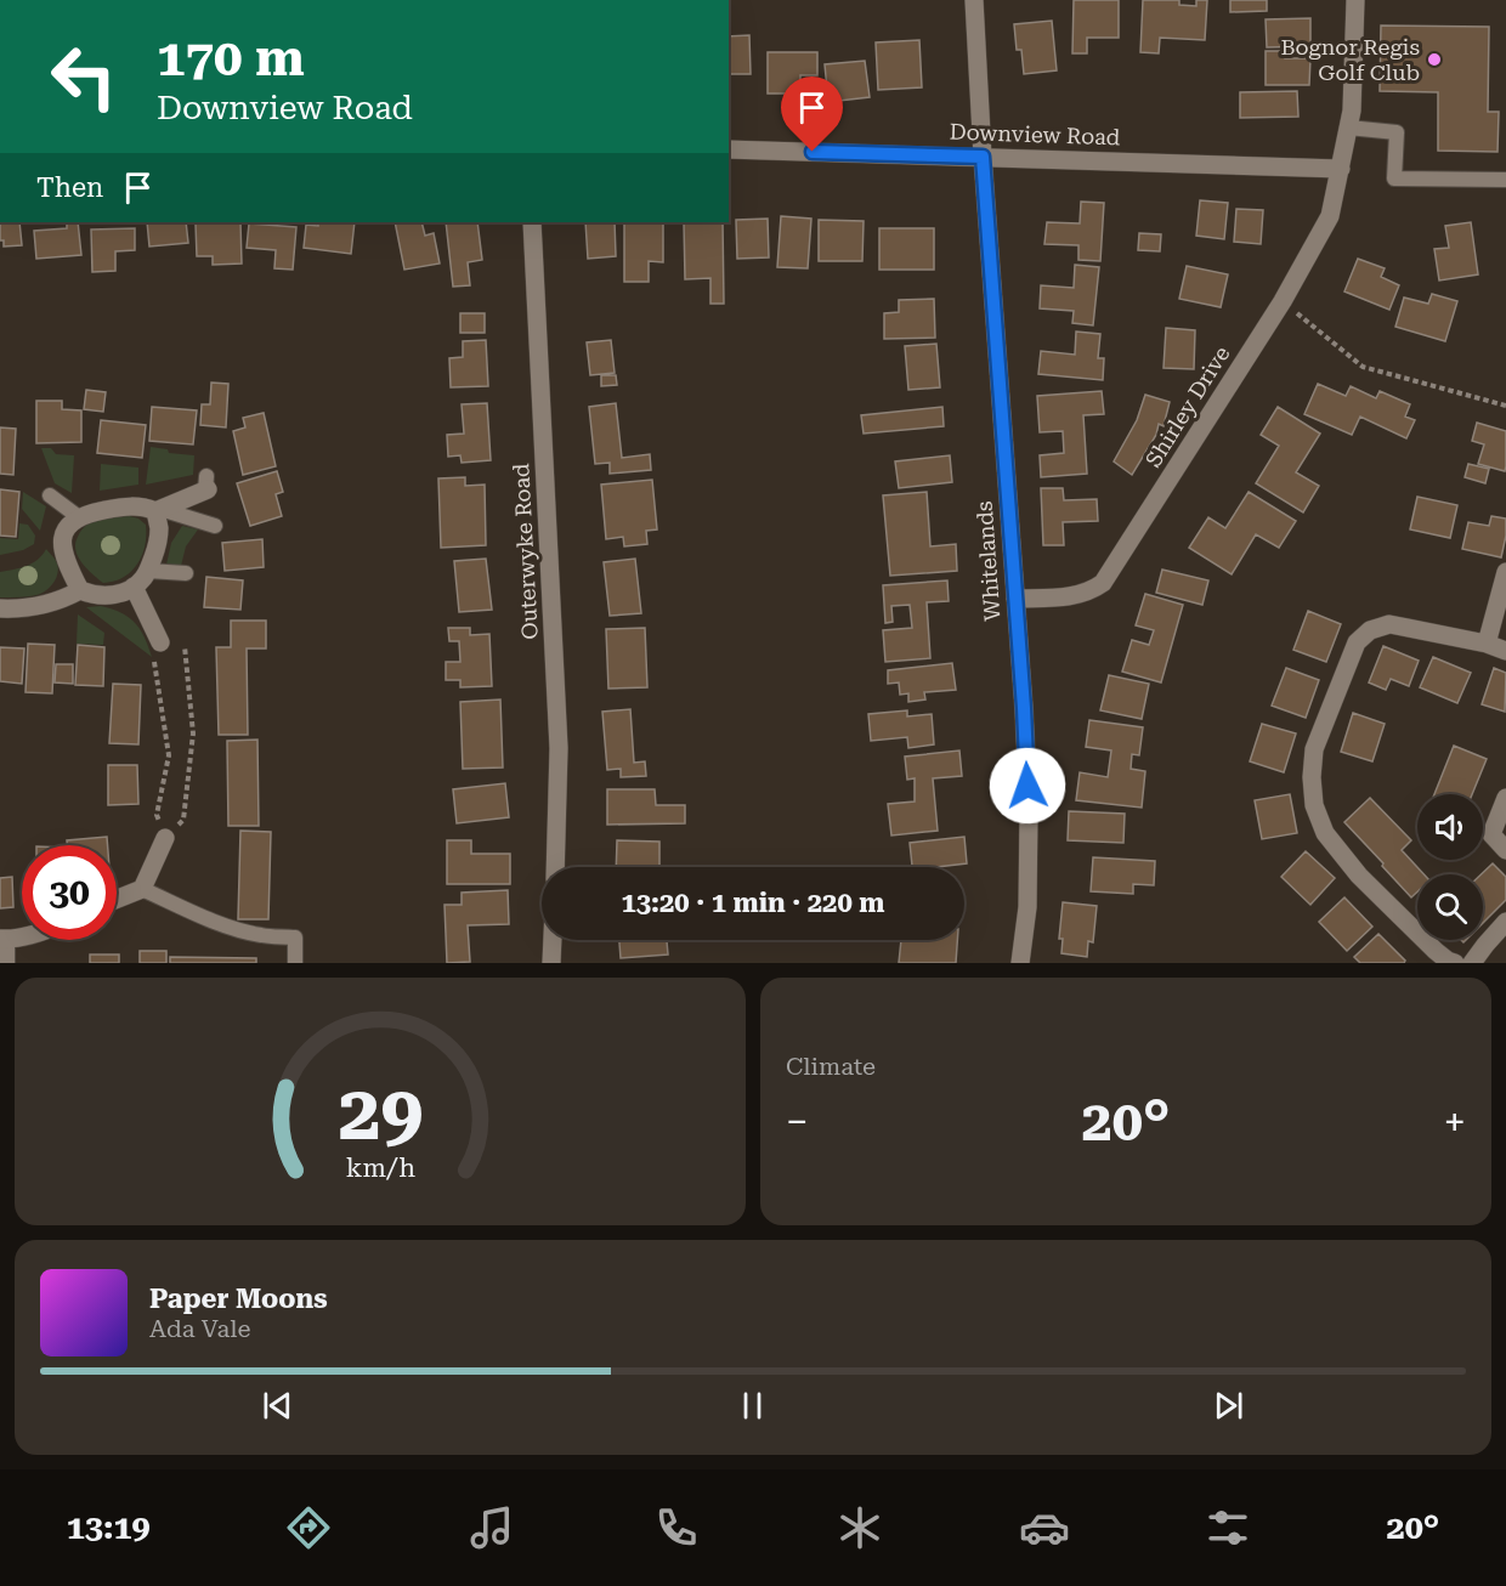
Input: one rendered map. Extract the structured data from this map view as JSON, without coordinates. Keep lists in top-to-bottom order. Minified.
{"streets":{"street":["Downview Road","Shirley Drive","Outerwyke Road","Whitelands"]},"crossings":[["Downview Road","Shirley Drive"],["Downview Road","Whitelands"],["Shirley Drive","Whitelands"]],"places":["Bognor Regis Golf Club"],"page":{"turn":["170 m","Downview Road"],"then":"Then","limit":"30","trip":"13:20 · 1 min · 220 m","tile":"Climate","heat":["−","20°","+"],"song":["Paper Moons","Ada Vale"],"tabs":["13:19","20°"],"gauge":["29","km/h"]}}
